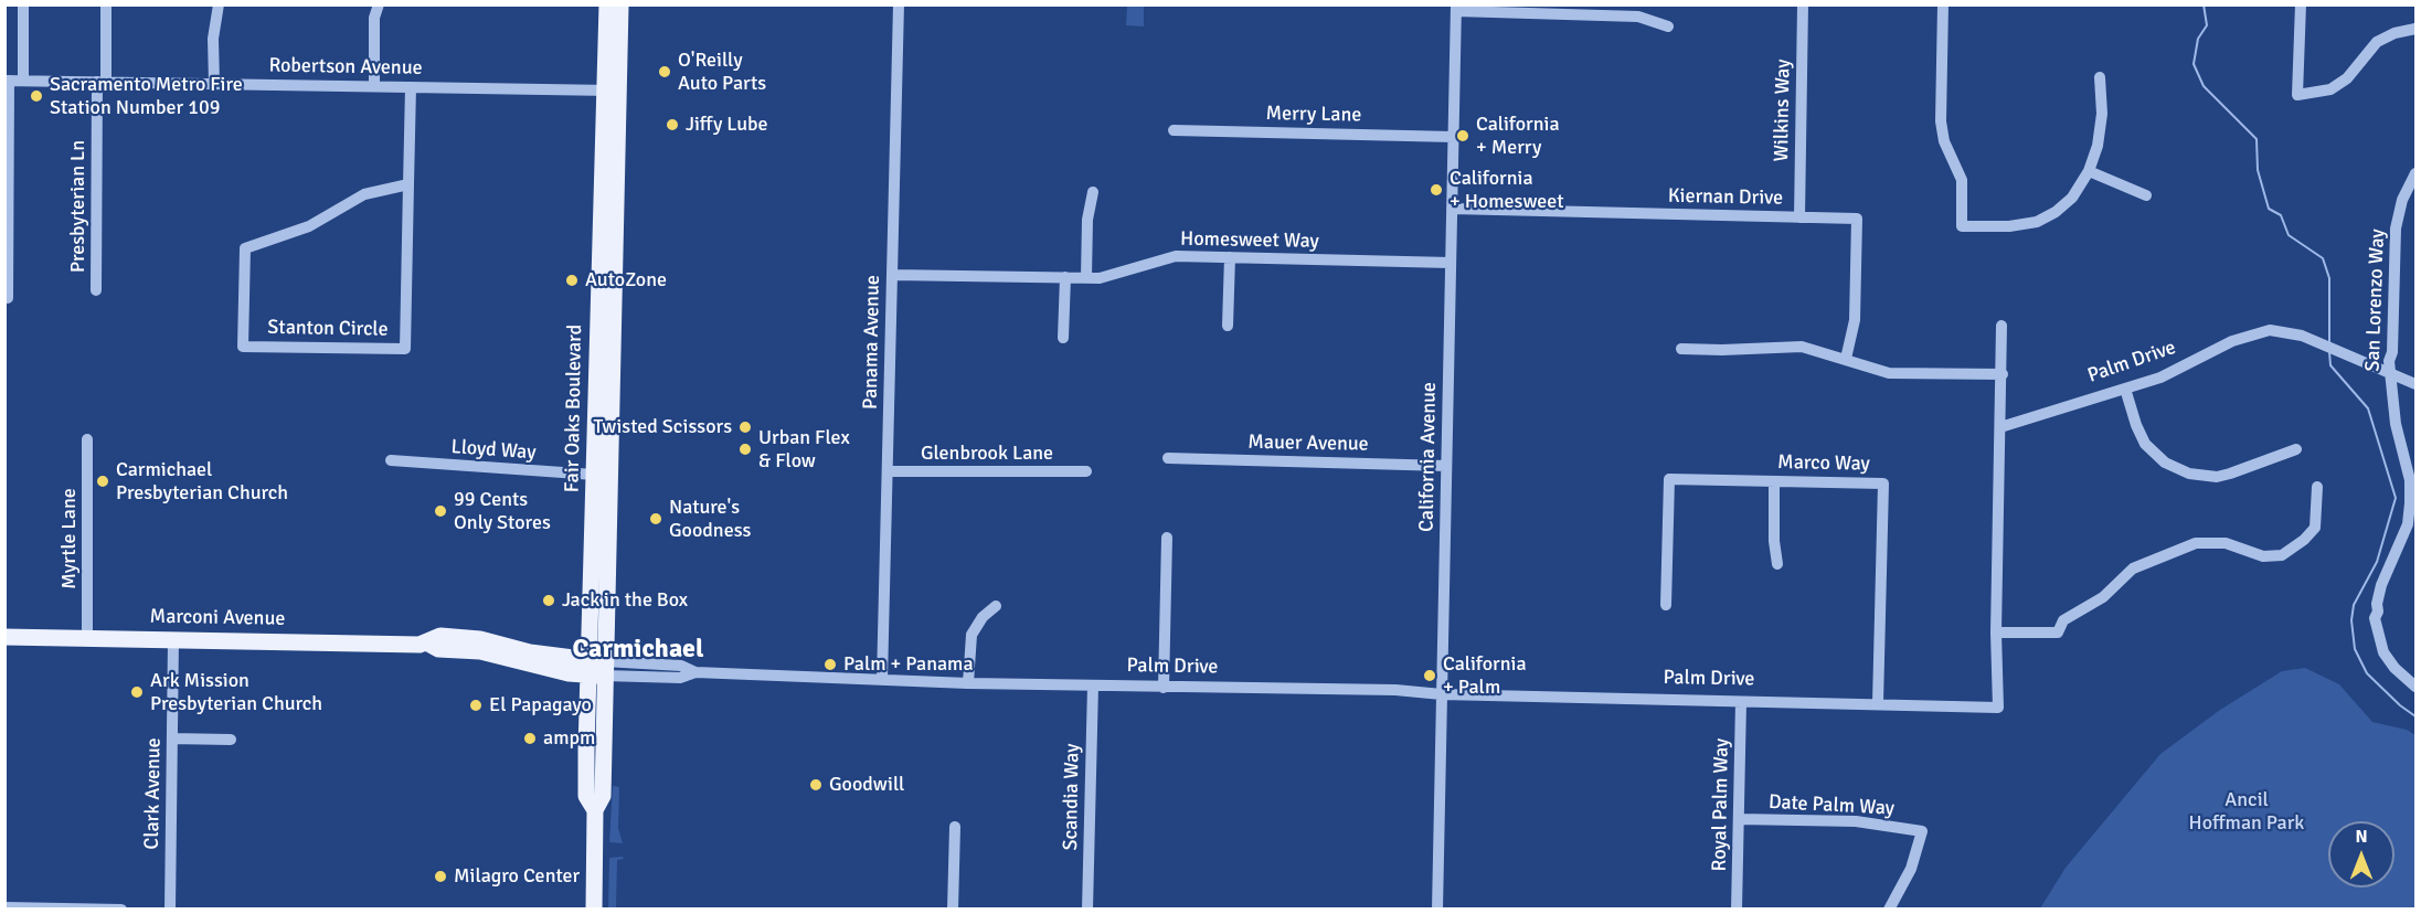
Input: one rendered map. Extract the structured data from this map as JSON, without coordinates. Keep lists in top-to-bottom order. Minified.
{"streets":{"main road":["Fair Oaks Boulevard","Marconi Avenue"],"street":["Robertson Avenue","Wilkins Way","Merry Lane","Kiernan Drive","Presbyterian Ln","Homesweet Way","San Lorenzo Way","Stanton Circle","Panama Avenue","Palm Drive","Mauer Avenue","Lloyd Way","Glenbrook Lane","California Avenue","Marco Way","Myrtle Lane","Clark Avenue","Scandia Way","Royal Palm Way","Date Palm Way"]},"crossings":[["Robertson Avenue","Presbyterian Ln"],["Robertson Avenue","Stanton Circle"],["Robertson Avenue","Fair Oaks Boulevard"],["Wilkins Way","Kiernan Drive"],["Merry Lane","California Avenue"],["Kiernan Drive","California Avenue"],["Homesweet Way","Panama Avenue"],["Homesweet Way","California Avenue"],["San Lorenzo Way","Palm Drive"],["Panama Avenue","Palm Drive"],["Panama Avenue","Glenbrook Lane"],["Palm Drive","Fair Oaks Boulevard"],["Palm Drive","California Avenue"],["Palm Drive","Marco Way"],["Palm Drive","Marconi Avenue"],["Palm Drive","Scandia Way"],["Palm Drive","Royal Palm Way"],["Fair Oaks Boulevard","Lloyd Way"],["Fair Oaks Boulevard","Marconi Avenue"],["Mauer Avenue","California Avenue"],["Myrtle Lane","Marconi Avenue"],["Marconi Avenue","Clark Avenue"],["Royal Palm Way","Date Palm Way"]],"districts":["Carmichael"],"parks":["Ancil Hoffman Park"],"places":["O'Reilly Auto Parts","Sacramento Metro Fire Station Number 109","Jiffy Lube","California + Merry","California + Homesweet","AutoZone","Twisted Scissors","Urban Flex & Flow","Carmichael Presbyterian Church","99 Cents Only Stores","Nature's Goodness","Jack in the Box","Palm + Panama","California + Palm","Ark Mission Presbyterian Church","El Papagayo","ampm","Goodwill","Milagro Center"],"north":"top"}
